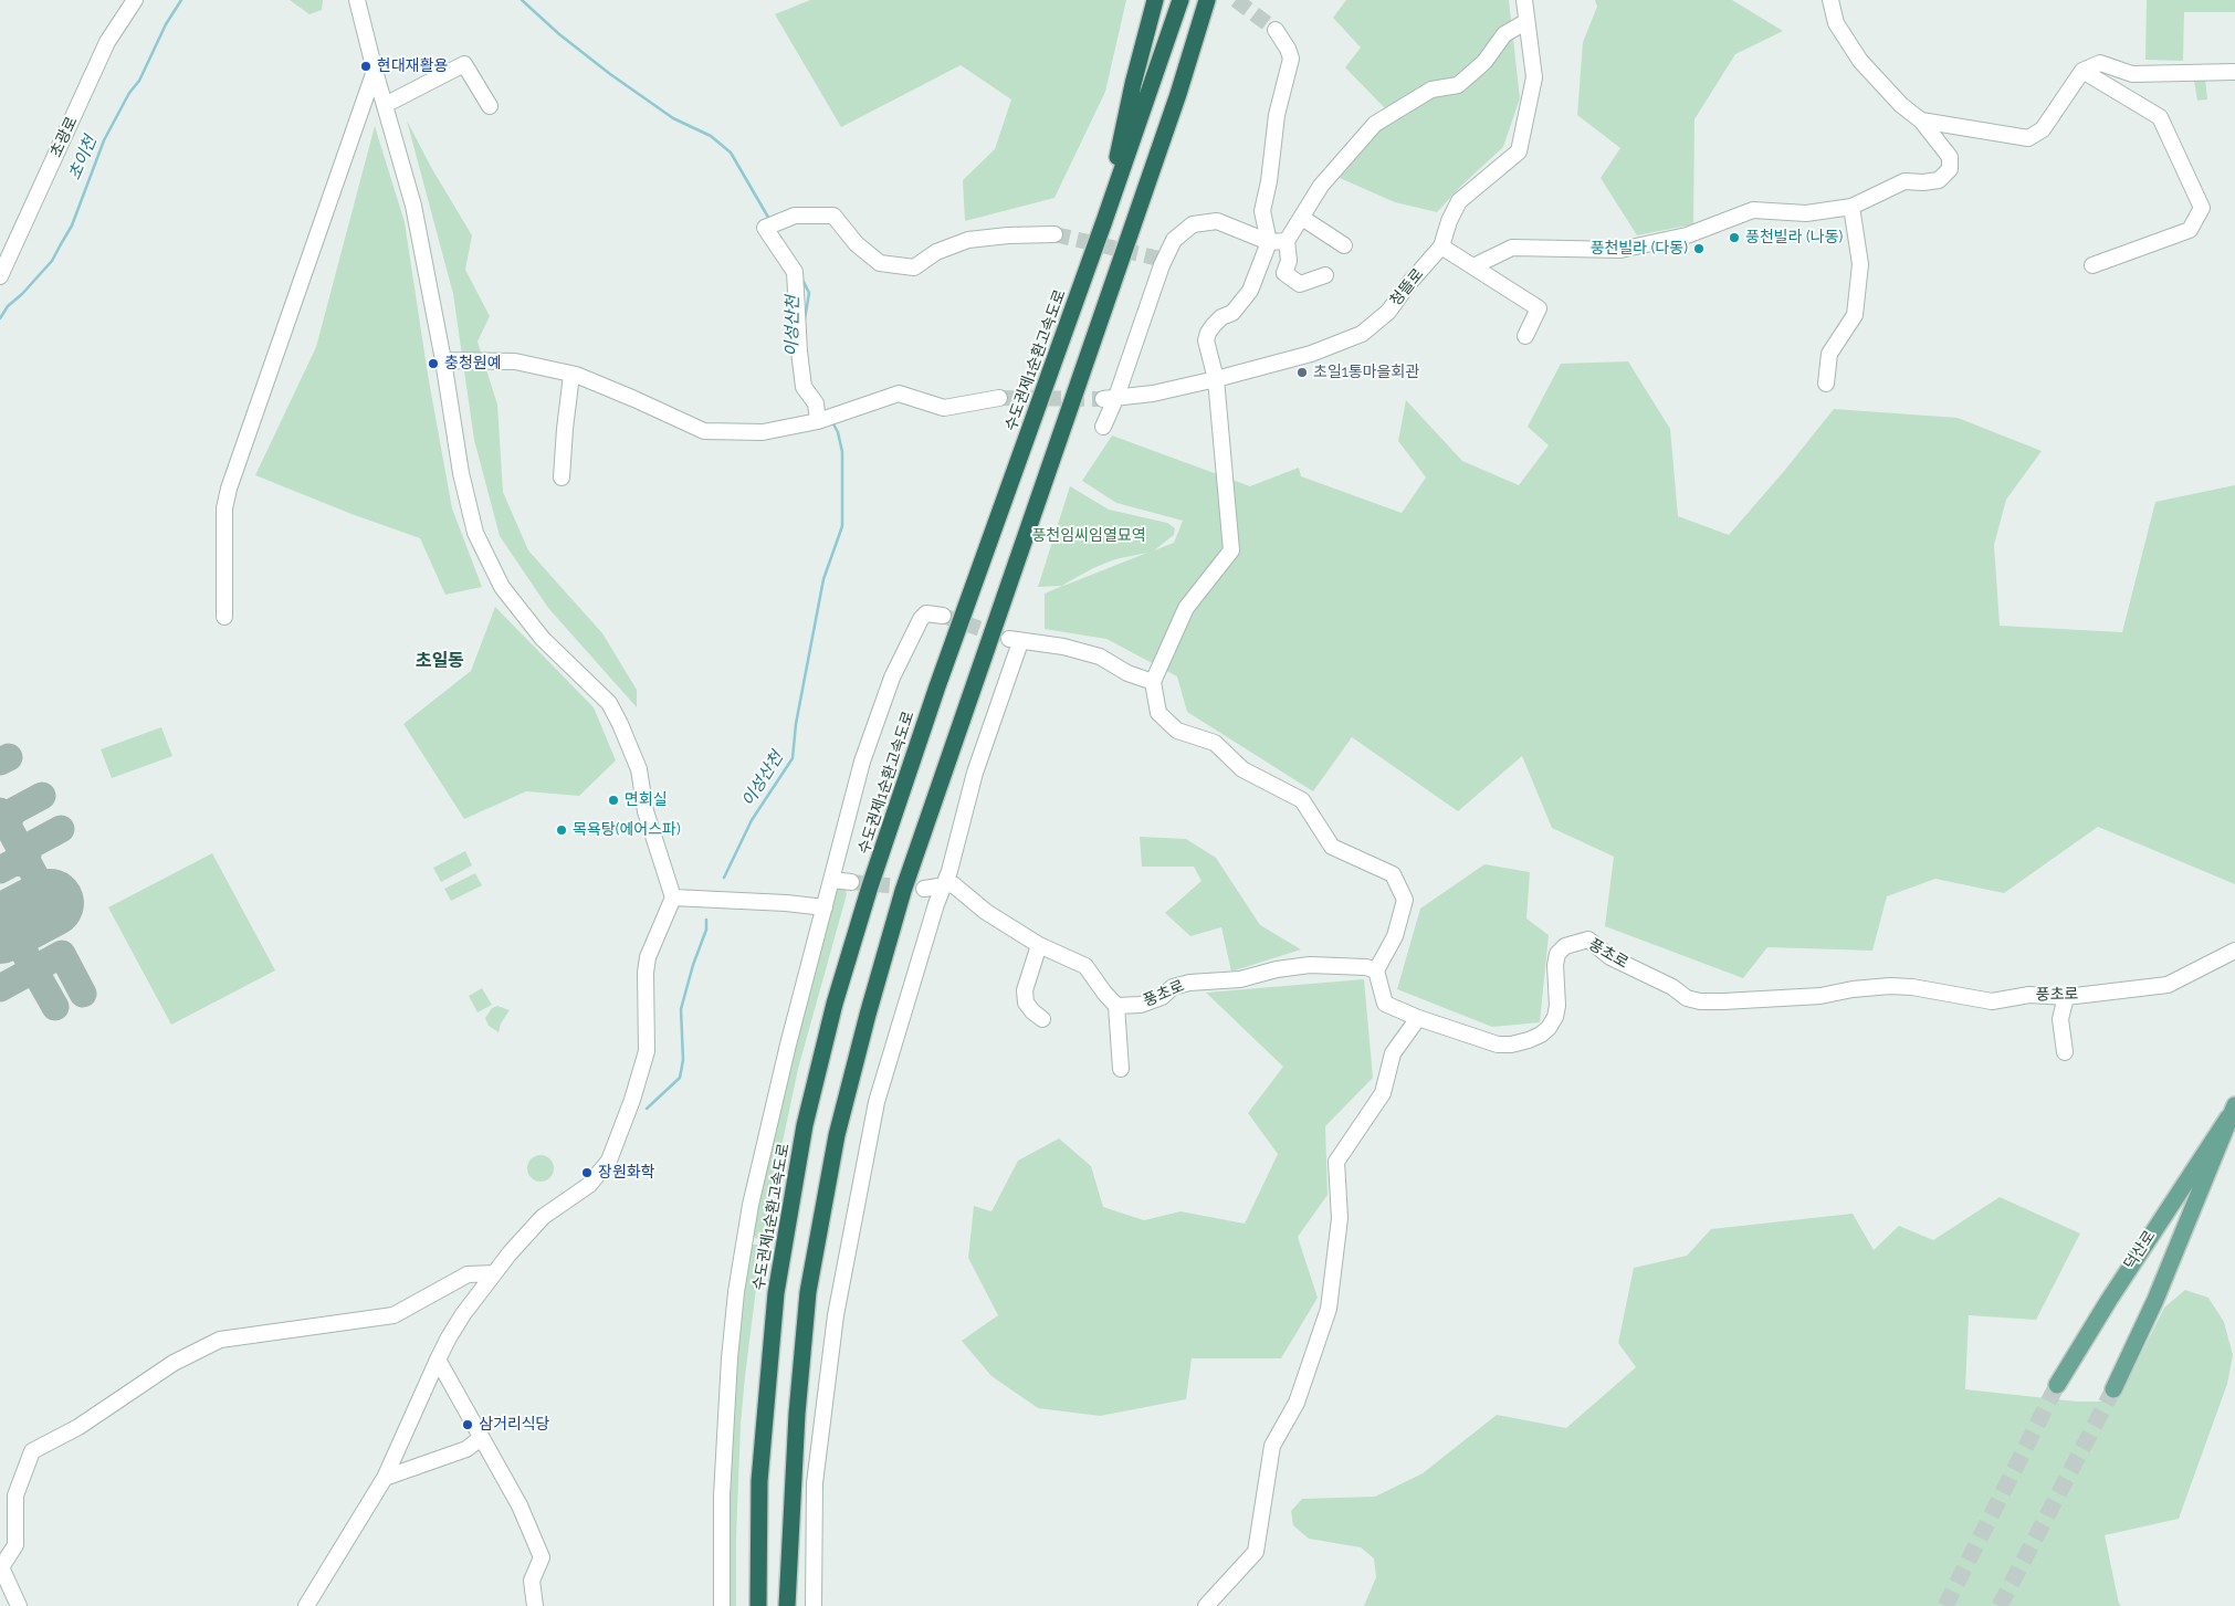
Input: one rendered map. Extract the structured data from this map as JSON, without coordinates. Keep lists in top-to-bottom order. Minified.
{"streets":{"highway":["수도권제1순환고속도로"],"main road":["덕산로"],"street":["초광로","청뜰로","풍초로"]},"districts":["초일동"],"water":["초이천","이성산천"],"parks":["풍천임씨임열묘역"],"places":["현대재활용","풍천빌라 (나동)","풍천빌라 (다동)","충청원예","초일1통마을회관","면회실","목욕탕(에어스파)","장원화학","삼거리식당"]}
